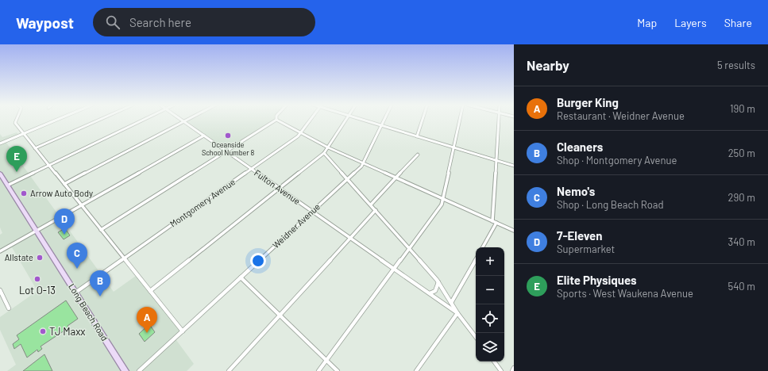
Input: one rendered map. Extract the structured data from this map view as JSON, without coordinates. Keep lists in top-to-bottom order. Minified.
{"streets":{"main road":["Long Beach Road"],"street":["Fulton Avenue","Montgomery Avenue","Weidner Avenue"]},"crossings":[["Fulton Avenue","Montgomery Avenue"],["Fulton Avenue","Weidner Avenue"],["Montgomery Avenue","Long Beach Road"]],"places":["Oceanside School Number 8","Arrow Auto Body","Allstate","Lot O-13","TJ Maxx"],"page":{"header":"Waypost","search":"Search here","nav":["Map","Layers","Share"],"heading":["Nearby","5 results"],"list":[{"mark":"A","name":"Burger King","note":"Restaurant · Weidner Avenue","value":"190 m"},{"mark":"B","name":"Cleaners","note":"Shop · Montgomery Avenue","value":"250 m"},{"mark":"C","name":"Nemo's","note":"Shop · Long Beach Road","value":"290 m"},{"mark":"D","name":"7-Eleven","note":"Supermarket","value":"340 m"},{"mark":"E","name":"Elite Physiques","note":"Sports · West Waukena Avenue","value":"540 m"}],"pins":["E","D","C","B","A"],"map_buttons":["+","−"]}}
